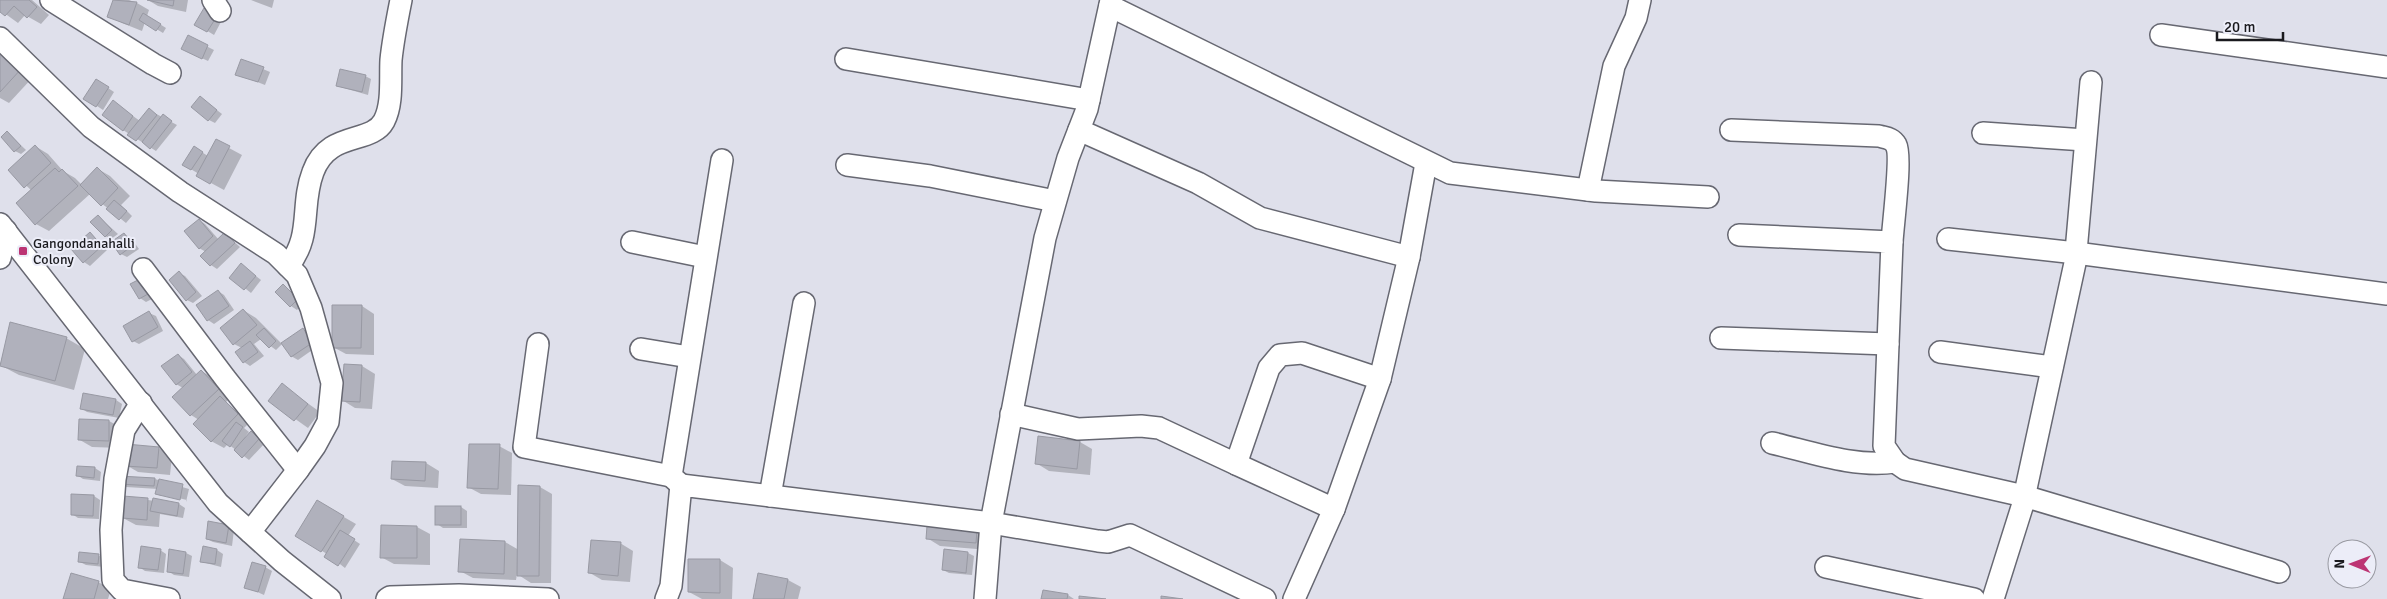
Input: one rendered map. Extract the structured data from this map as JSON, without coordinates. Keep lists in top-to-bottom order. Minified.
{"places":{"transit":["Gangondanahalli Colony"]},"scale_bar":"20 m","north":"left"}
